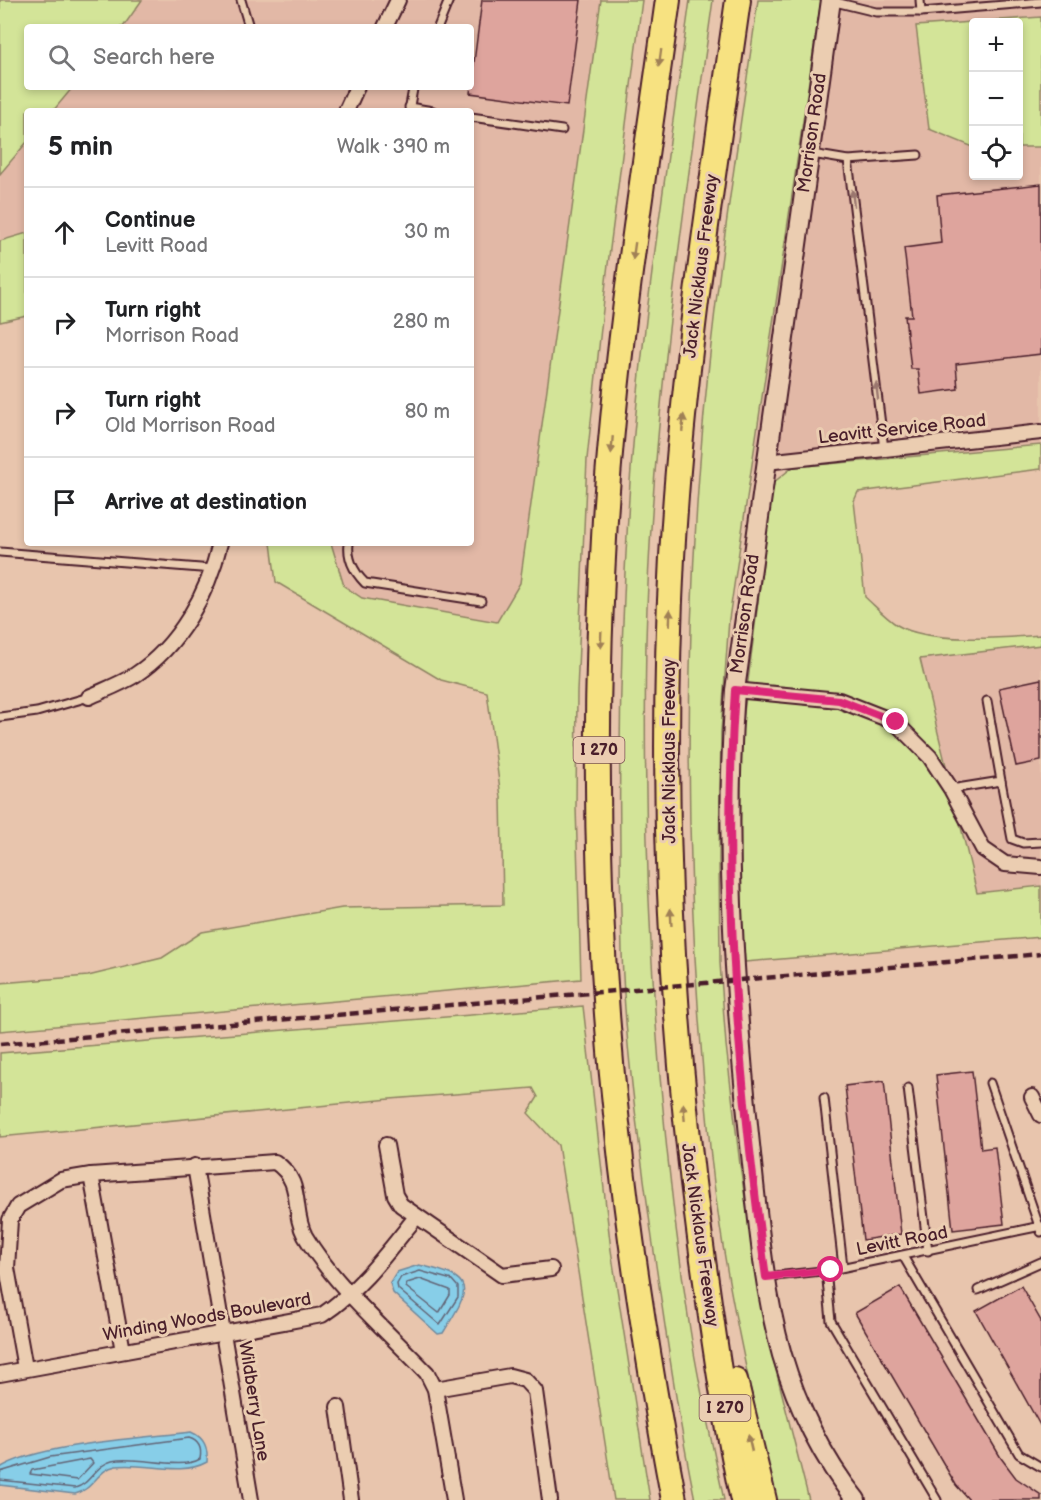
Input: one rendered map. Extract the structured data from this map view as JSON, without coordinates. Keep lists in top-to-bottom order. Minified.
{"streets":{"highway":["Jack Nicklaus Freeway","I 270"],"street":["Morrison Road","Leavitt Service Road","Winding Woods Boulevard","Wildberry Lane"],"lane":["Levitt Road"]},"crossings":[["Morrison Road","Leavitt Service Road"],["Morrison Road","Levitt Road"],["Winding Woods Boulevard","Wildberry Lane"]],"page":{"map_buttons":["+","−"],"search":"Search here","heading":["5 min","Walk · 390 m"],"list":[["Continue","Levitt Road","30 m"],["Turn right","Morrison Road","280 m"],["Turn right","Old Morrison Road","80 m"],"Arrive at destination"]}}
